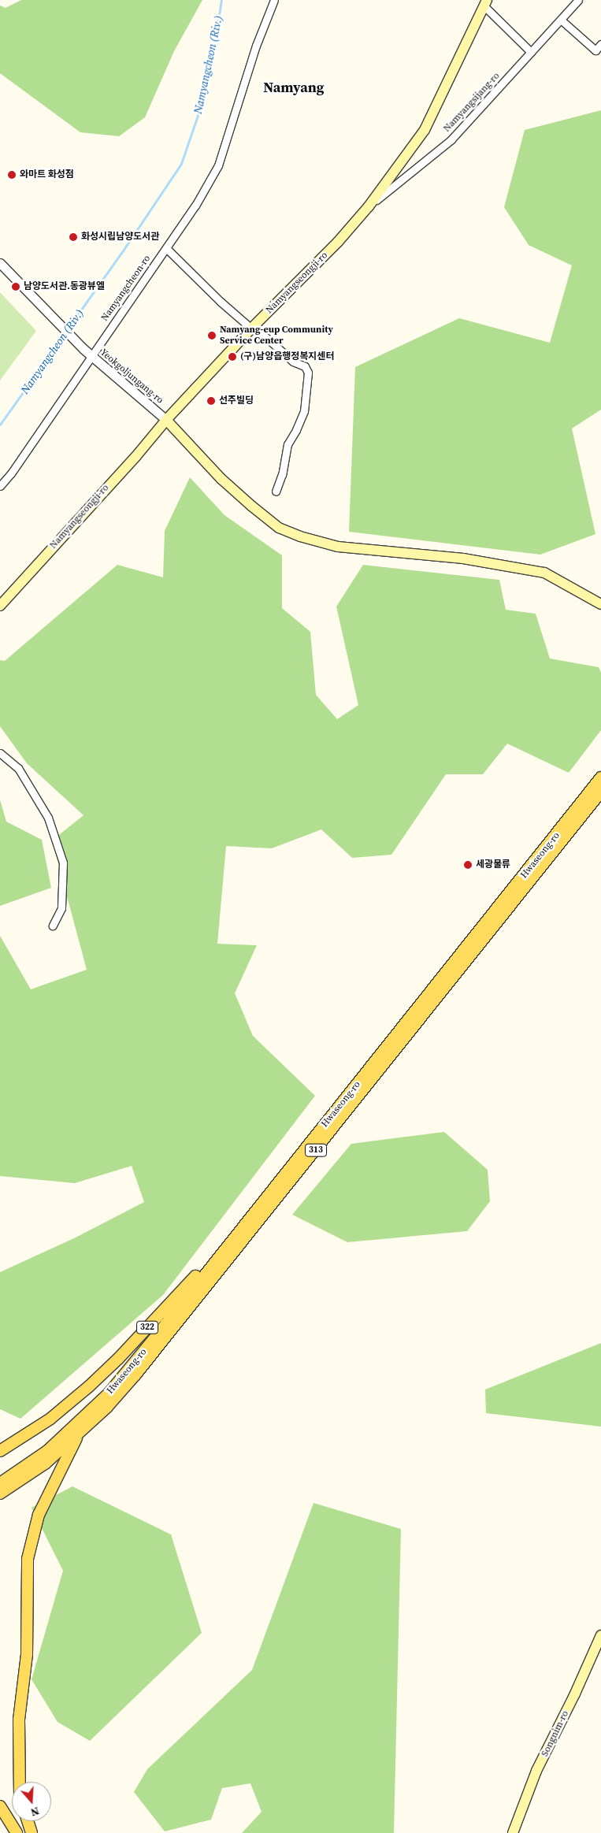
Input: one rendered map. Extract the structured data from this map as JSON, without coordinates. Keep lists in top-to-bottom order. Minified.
{"streets":{"main road":["Namyangseongji-ro","Hwaseong-ro","313","322","Songnim-ro"],"street":["Namyangsijang-ro","Namyangcheon-ro","Yeokgoljungang-ro"]},"crossings":[["Namyangsijang-ro","Namyangseongji-ro"],["Namyangseongji-ro","Yeokgoljungang-ro"],["Namyangcheon-ro","Yeokgoljungang-ro"],["Hwaseong-ro","322"]],"districts":["Namyang"],"water":["Namyangcheon (Riv.)"],"places":["와마트 화성점","화성시립남양도서관","남양도서관.동광뷰엘","Namyang-eup Community Service Center","(구)남양읍행정복지센터","선주빌딩","세광물류"],"north":"bottom"}
